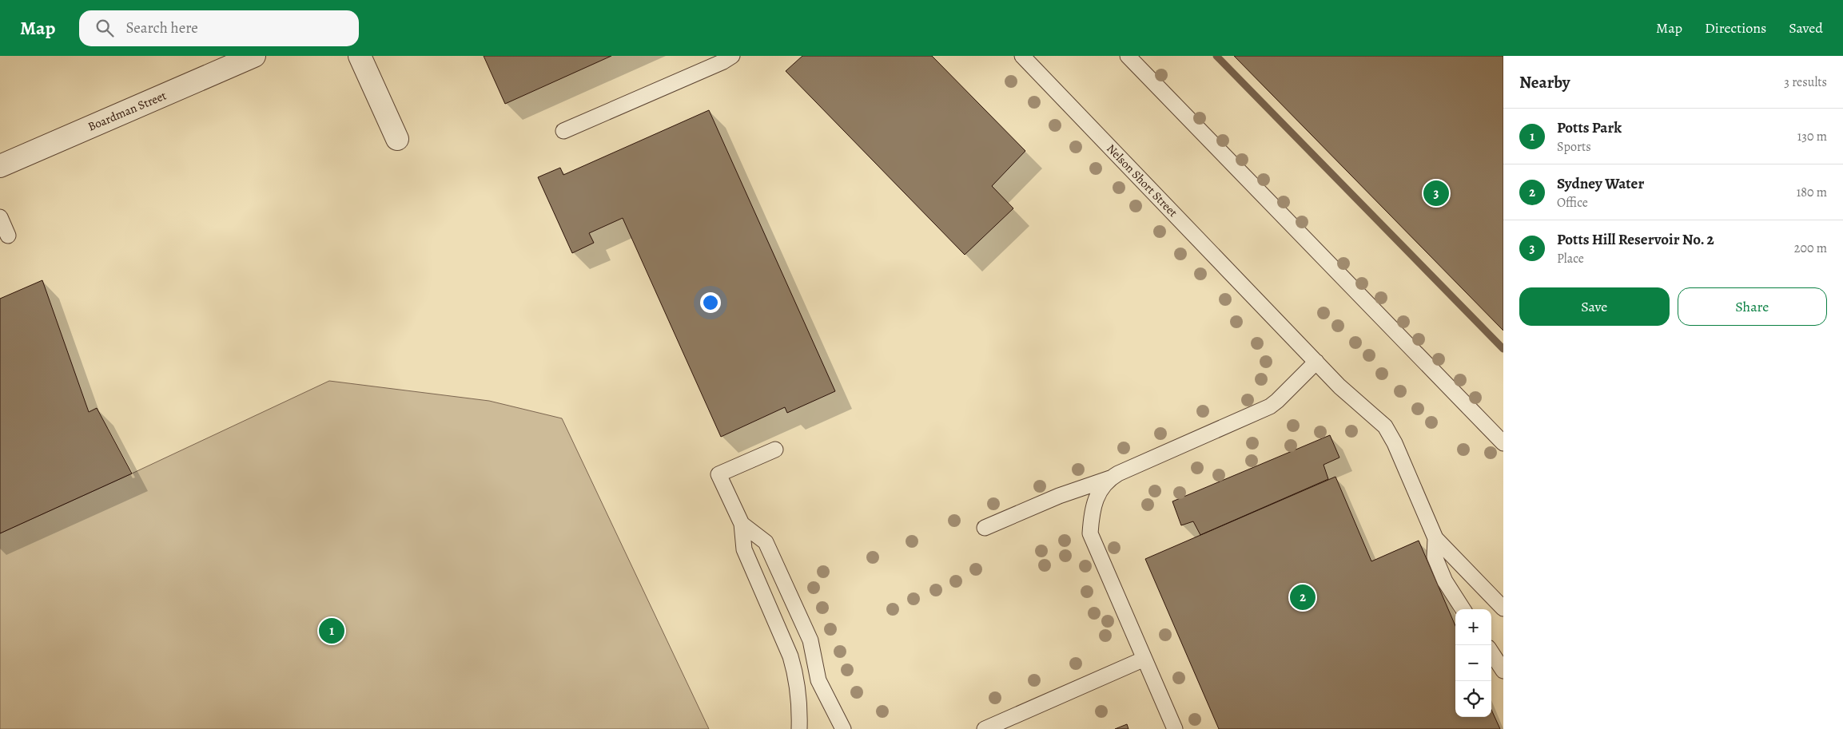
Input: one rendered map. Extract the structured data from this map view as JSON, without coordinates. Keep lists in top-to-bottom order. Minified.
{"streets":{"street":["Boardman Street"],"lane":["Nelson Short Street"]},"page":{"header":"Map","search":"Search here","nav":["Map","Directions","Saved"],"heading":["Nearby","3 results"],"list":[{"mark":"1","name":"Potts Park","note":"Sports","value":"130 m"},{"mark":"2","name":"Sydney Water","note":"Office","value":"180 m"},{"mark":"3","name":"Potts Hill Reservoir No. 2","note":"Place","value":"200 m"}],"pins":["3","2","1"],"buttons":["Save","Share"],"map_buttons":["+","−"]}}
